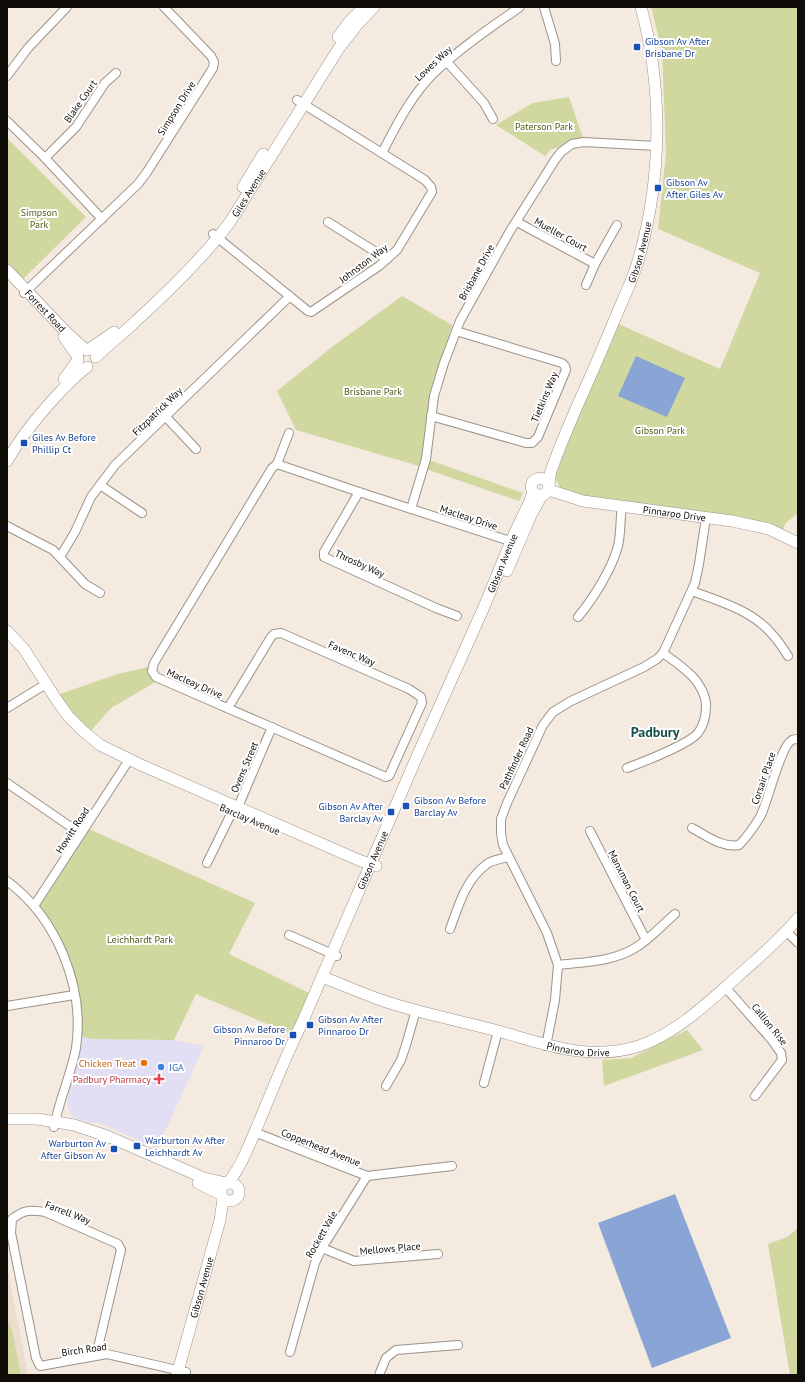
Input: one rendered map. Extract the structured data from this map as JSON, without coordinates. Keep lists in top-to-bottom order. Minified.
{"streets":{"street":["Lowes Way","Blake Court","Simpson Drive","Giles Avenue","Mueller Court","Gibson Avenue","Johnston Way","Brisbane Drive","Forrest Road","Tietkins Way","Fitzpatrick Way","Pinnaroo Drive","Macleay Drive","Throsby Way","Favenc Way","Pathfinder Road","Ovens Street","Corsair Place","Barclay Avenue","Howitt Road","Manxman Court","Callion Rise","Copperhead Avenue","Farrell Way","Rockett Vale","Mellows Place","Birch Road"]},"crossings":[["Lowes Way","Johnston Way"],["Simpson Drive","Forrest Road"],["Giles Avenue","Johnston Way"],["Giles Avenue","Forrest Road"],["Mueller Court","Brisbane Drive"],["Gibson Avenue","Brisbane Drive"],["Gibson Avenue","Pinnaroo Drive"],["Gibson Avenue","Macleay Drive"],["Gibson Avenue","Barclay Avenue"],["Gibson Avenue","Copperhead Avenue"],["Gibson Avenue","Birch Road"],["Johnston Way","Fitzpatrick Way"],["Brisbane Drive","Tietkins Way"],["Brisbane Drive","Macleay Drive"],["Pinnaroo Drive","Pathfinder Road"],["Pinnaroo Drive","Callion Rise"],["Macleay Drive","Throsby Way"],["Macleay Drive","Favenc Way"],["Macleay Drive","Ovens Street"],["Ovens Street","Barclay Avenue"],["Barclay Avenue","Howitt Road"],["Copperhead Avenue","Rockett Vale"],["Farrell Way","Birch Road"],["Rockett Vale","Mellows Place"]],"districts":["Padbury"],"parks":["Paterson Park","Simpson Park","Brisbane Park","Gibson Park","Leichhardt Park"],"places":{"transit":["Gibson Av After Brisbane Dr","Gibson Av After Giles Av","Giles Av Before Phillip Ct","Gibson Av Before Barclay Av","Gibson Av After Barclay Av","Gibson Av After Pinnaroo Dr","Gibson Av Before Pinnaroo Dr","Warburton Av After Leichhardt Av","Warburton Av After Gibson Av"],"other":["Chicken Treat","IGA"],"health":["Padbury Pharmacy"]}}
